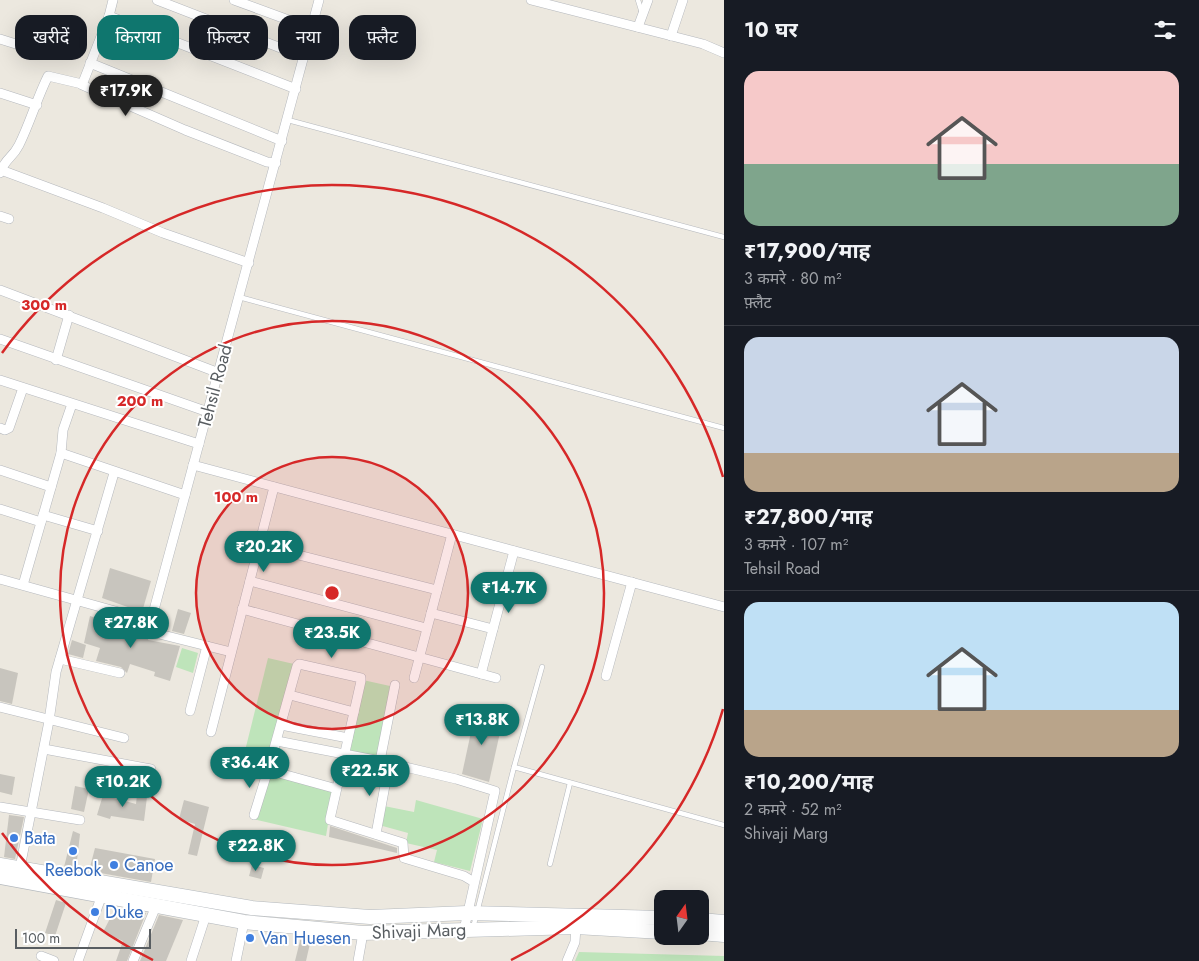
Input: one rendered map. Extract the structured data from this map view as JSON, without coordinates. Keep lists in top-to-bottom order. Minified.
{"streets":{"main road":["Shivaji Marg"],"street":["Tehsil Road"]},"places":["Bata","Reebok","Canoe","Duke","Van Huesen"],"scale_bar":"100 m","north":"top","page":{"heading":"10 घर","chip":["खरीदें","किराया","फ़िल्टर","नया","फ़्लैट"],"list":[{"name":"₹17,900/माह","note":"3 कमरे · 80 m² · फ़्लैट"},{"name":"₹27,800/माह","note":"3 कमरे · 107 m² · Tehsil Road"},{"name":"₹10,200/माह","note":"2 कमरे · 52 m² · Shivaji Marg"}],"price":["₹17.9K","₹20.2K","₹14.7K","₹27.8K","₹23.5K","₹13.8K","₹36.4K","₹22.5K","₹10.2K","₹22.8K"],"scale":"100 m"},"rings":["300 m","200 m","100 m"]}
